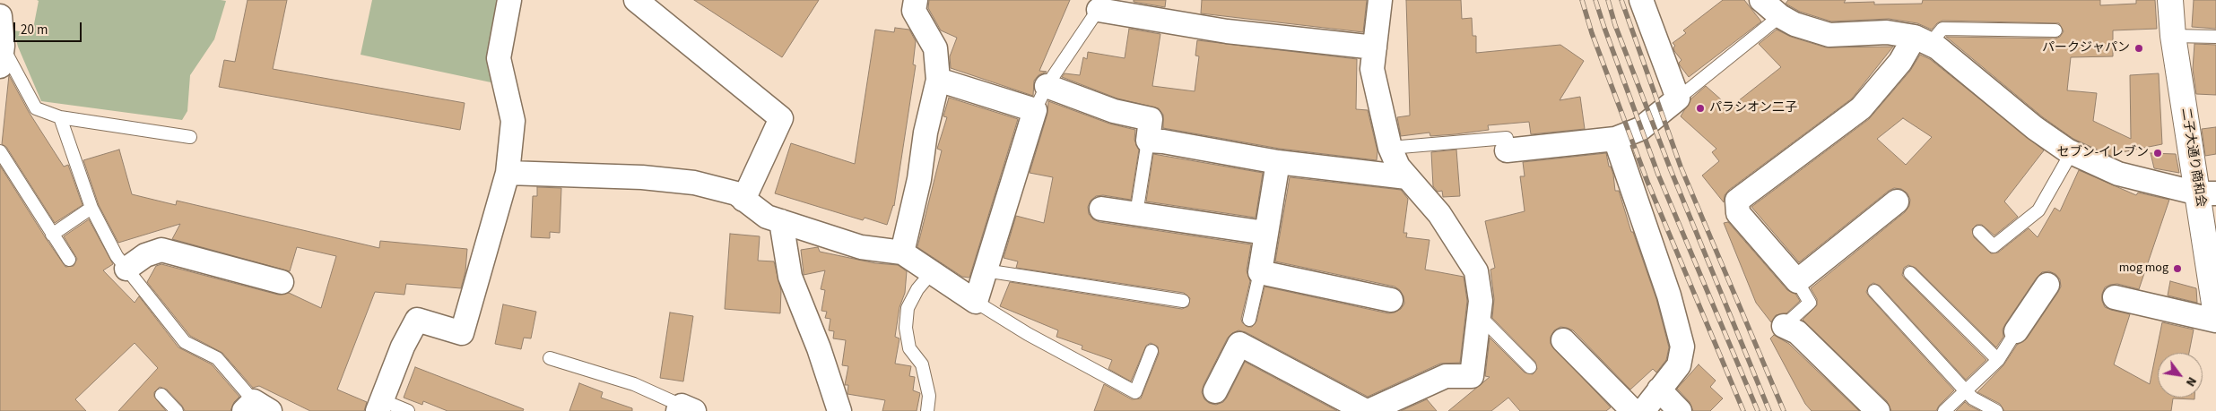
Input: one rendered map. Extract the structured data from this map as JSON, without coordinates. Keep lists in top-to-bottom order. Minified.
{"streets":{"street":["二子大通り商和会"]},"places":["パークジャパン","パラシオン二子","セブン-イレブン","mog mog"],"scale_bar":"20 m","north":"bottom right"}
